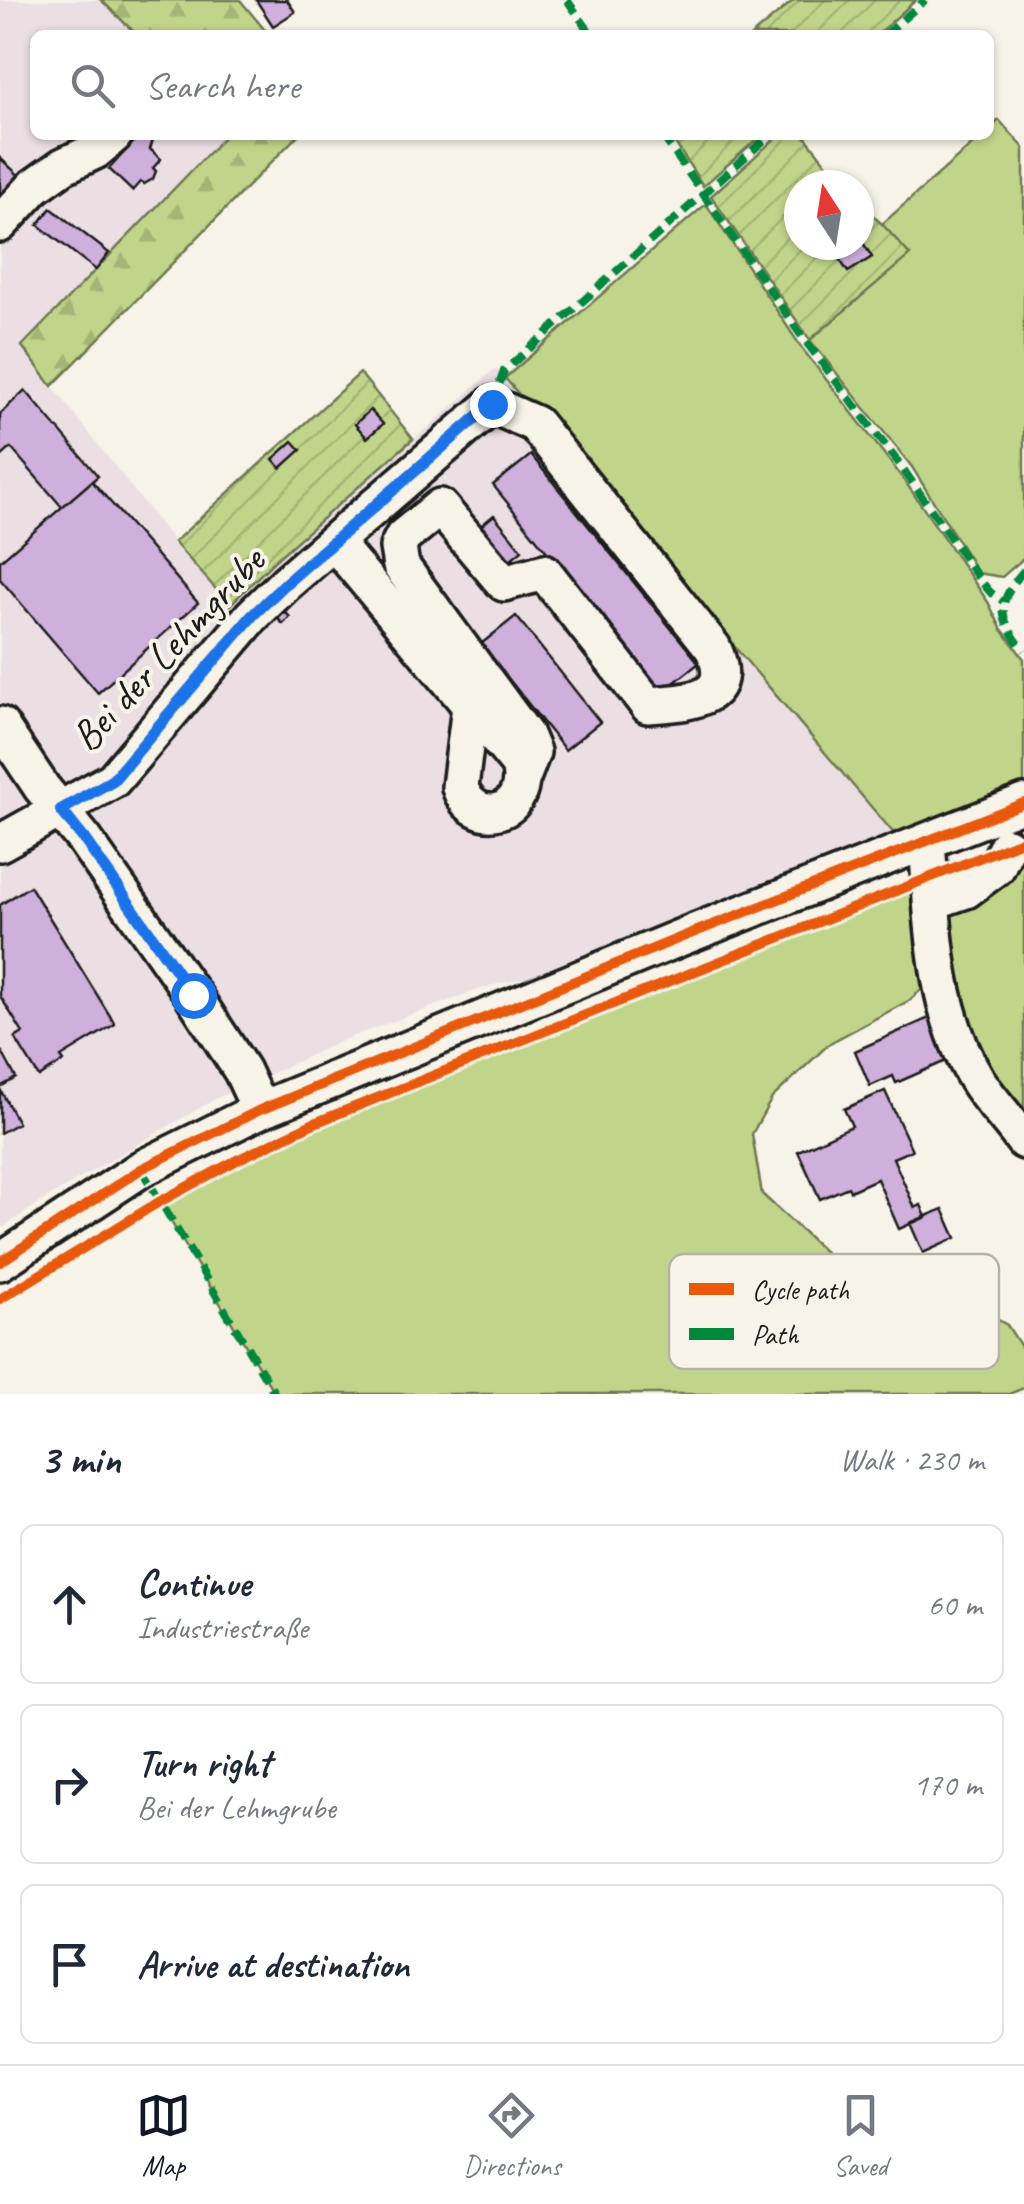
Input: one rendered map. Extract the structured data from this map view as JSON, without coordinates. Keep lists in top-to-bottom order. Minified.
{"streets":{"street":["Bei der Lehmgrube"]},"legend":["Cycle path","Path"],"north":"top","page":{"search":"Search here","heading":["3 min","Walk · 230 m"],"list":[["Continue","Industriestraße","60 m"],["Turn right","Bei der Lehmgrube","170 m"],"Arrive at destination"],"nav":["Map","Directions","Saved"]}}
